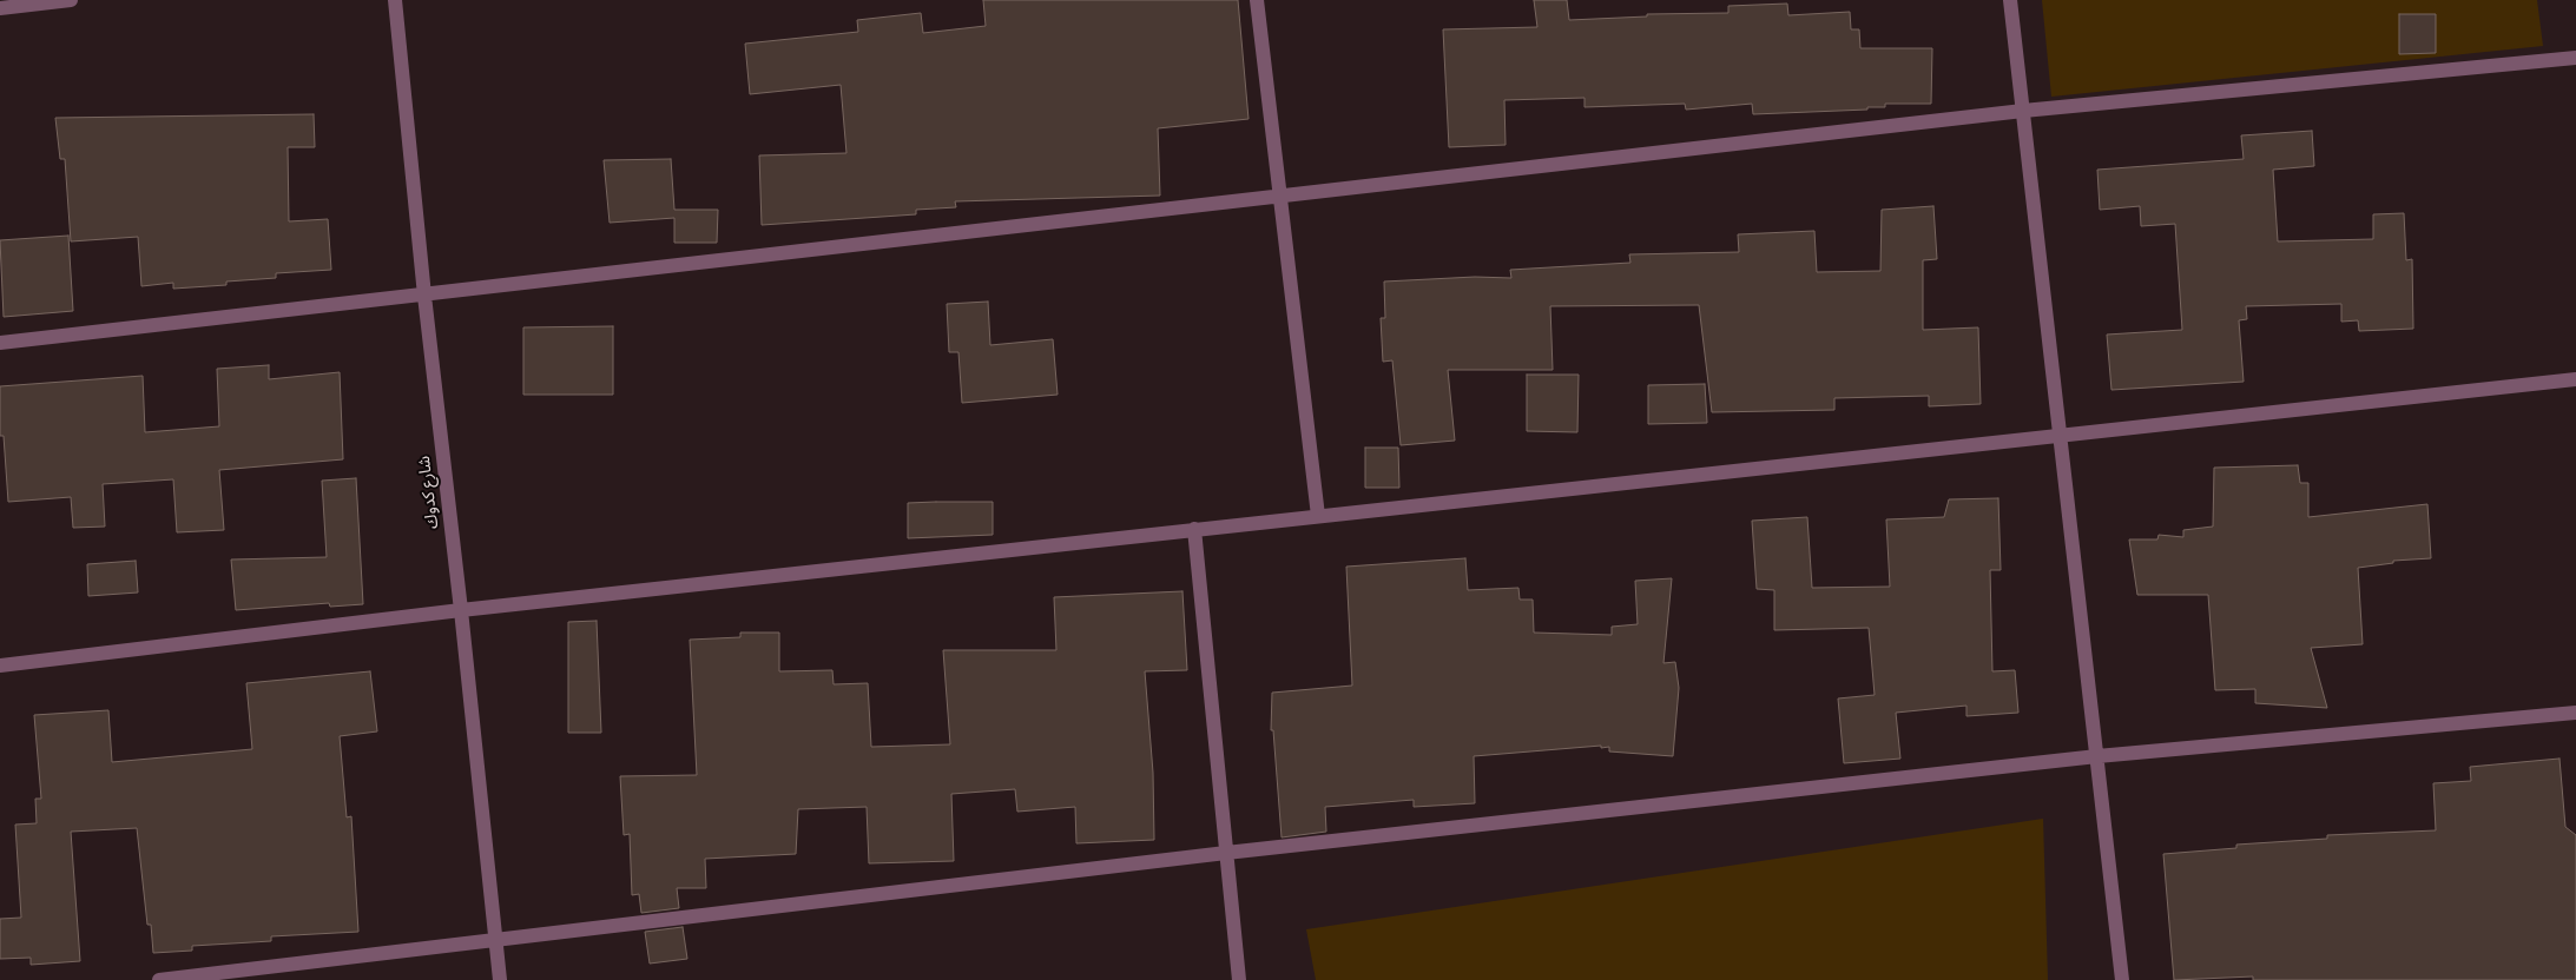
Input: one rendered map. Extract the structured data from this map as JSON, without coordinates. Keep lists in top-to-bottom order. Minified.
{"streets":{"street":["شارع كدوك"]}}
